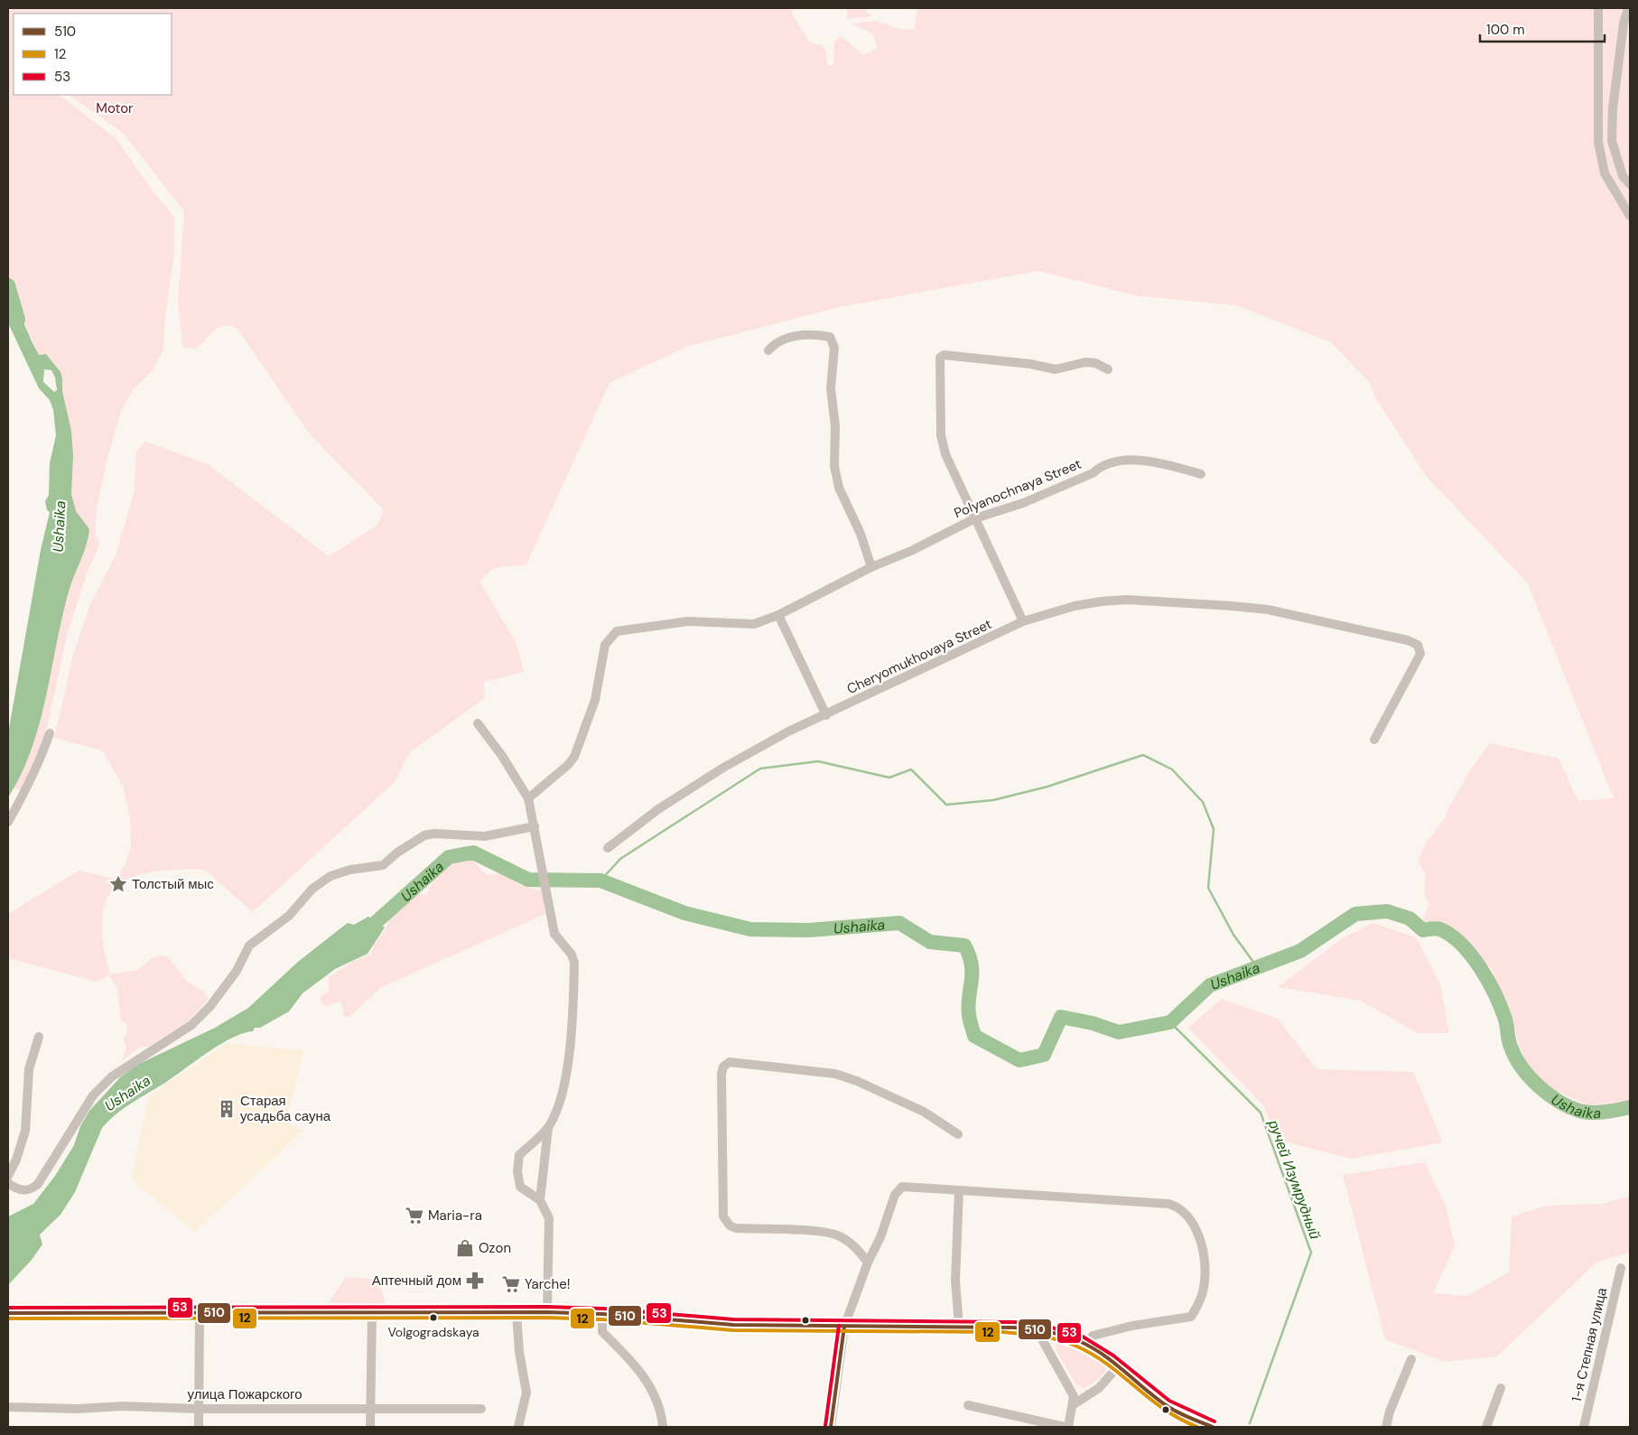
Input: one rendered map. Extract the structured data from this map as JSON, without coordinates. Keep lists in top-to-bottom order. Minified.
{"streets":{"street":["Polyanochnaya Street","Cheryomukhovaya Street","1-я Степная улица","улица Пожарского"]},"water":["Ushaika","ручей Изумрудный"],"parks":["Motor"],"places":{"place":["Толстый мыс"],"building":["Старая усадьба сауна"],"supermarket":["Maria-ra","Yarche!"],"shop":["Ozon"],"pharmacy":["Аптечный дом"],"other":["Volgogradskaya"]},"lines":["transit line 53","transit line 510","transit line 12"],"legend":["510","12","53"],"scale_bar":"100 m"}
